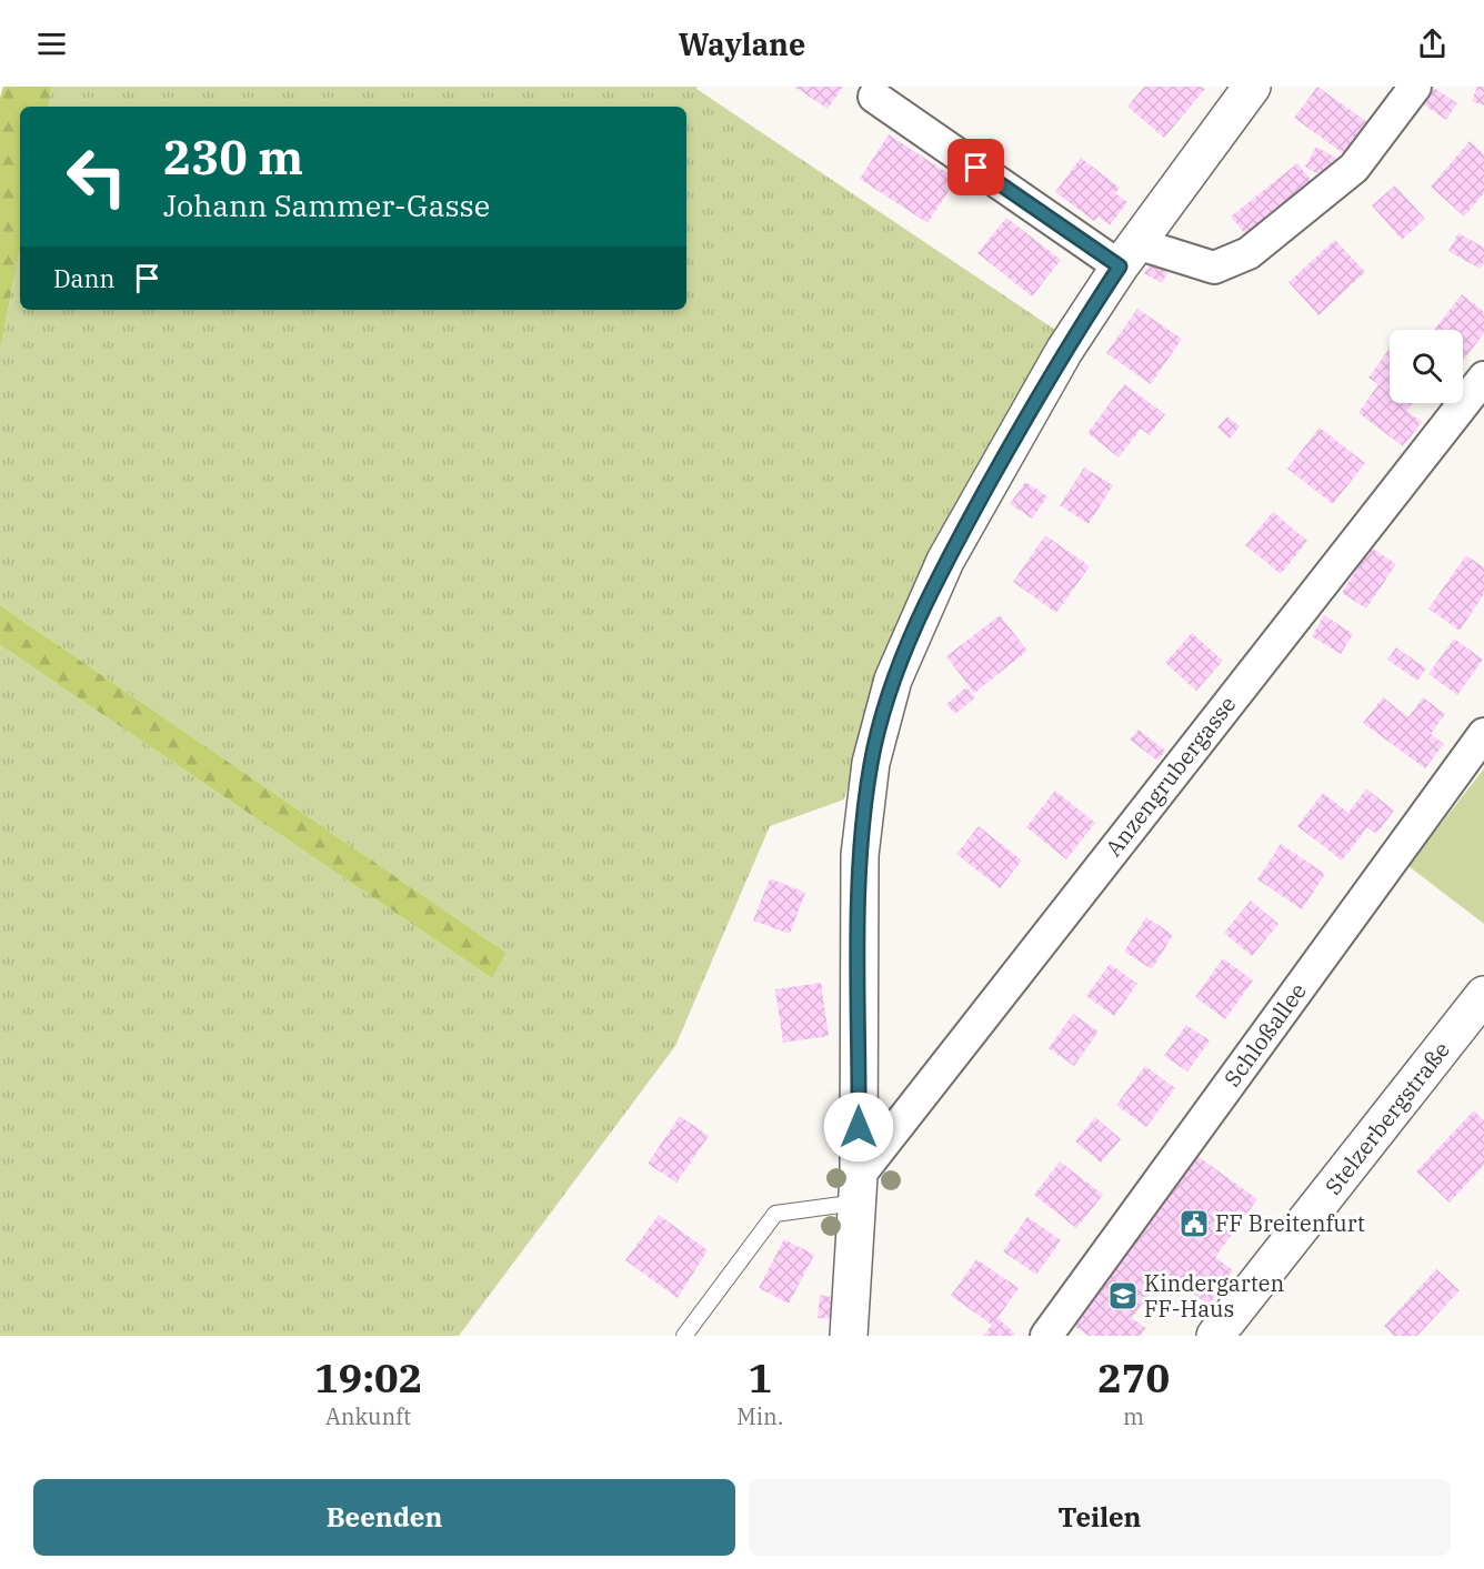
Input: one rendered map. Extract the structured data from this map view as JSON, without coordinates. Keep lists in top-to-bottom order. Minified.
{"streets":{"street":["Anzengrubergasse","Schloßallee","Stelzerbergstraße"]},"places":{"public building":["FF Breitenfurt"],"school or university":["Kindergarten FF-Haus"]},"page":{"header":"Waylane","turn":["230 m","Johann Sammer-Gasse"],"then":"Dann","eta":["19:02","Ankunft","1","Min.","270","m"],"buttons":["Beenden","Teilen"]}}
